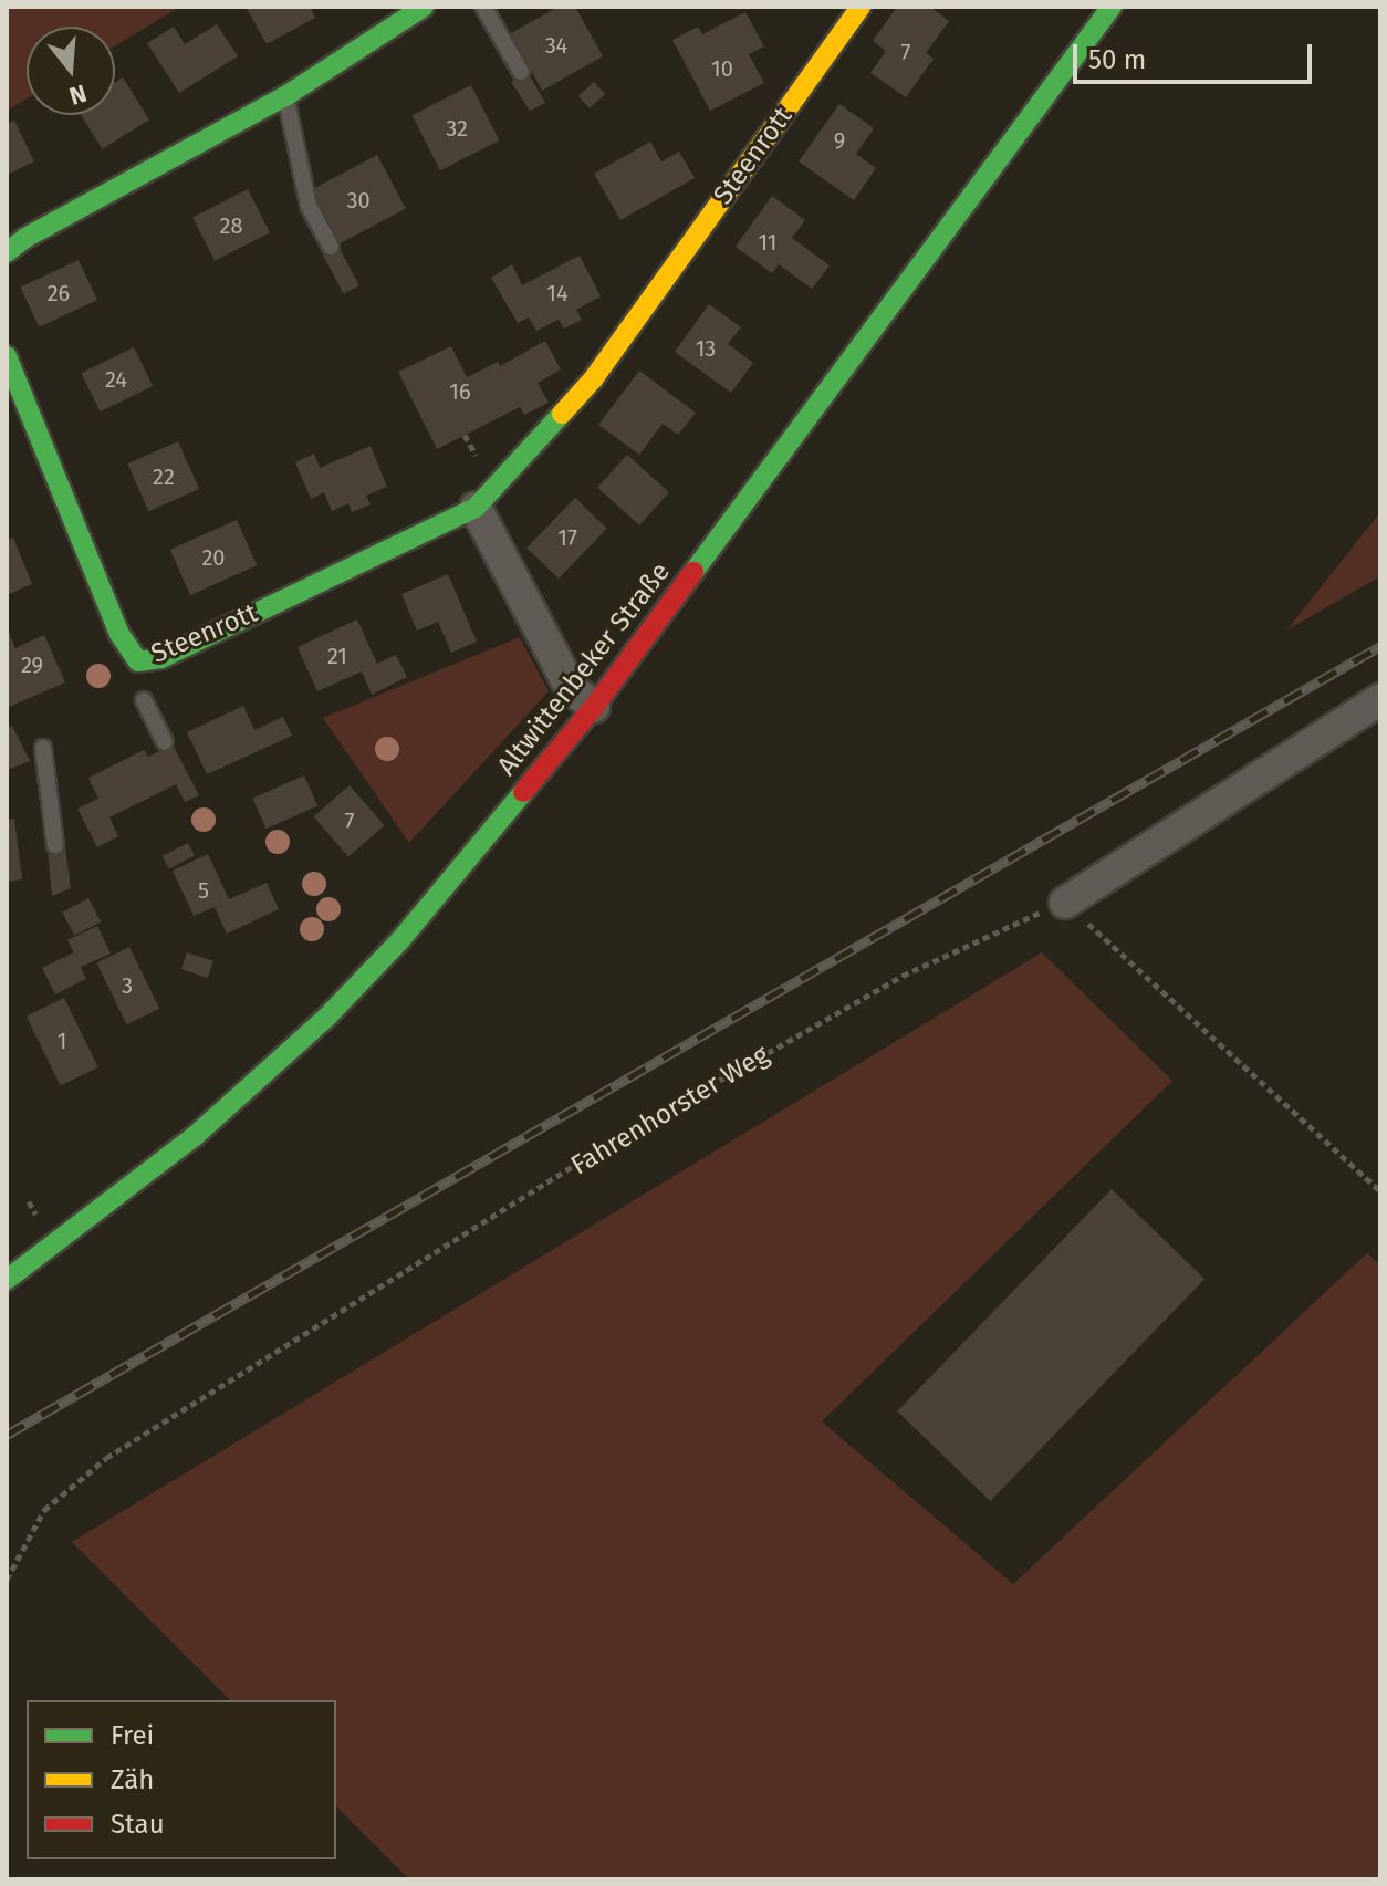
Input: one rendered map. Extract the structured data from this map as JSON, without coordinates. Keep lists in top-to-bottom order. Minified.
{"streets":{"street":["Steenrott","Altwittenbeker Straße"],"path":["Fahrenhorster Weg"]},"house_numbers":["34","7","10","32","9","30","28","11","26","14","13","24","16","22","17","20","21","29","7","5","3","1"],"legend":["Frei","Zäh","Stau"],"scale_bar":"50 m","north":"bottom"}
